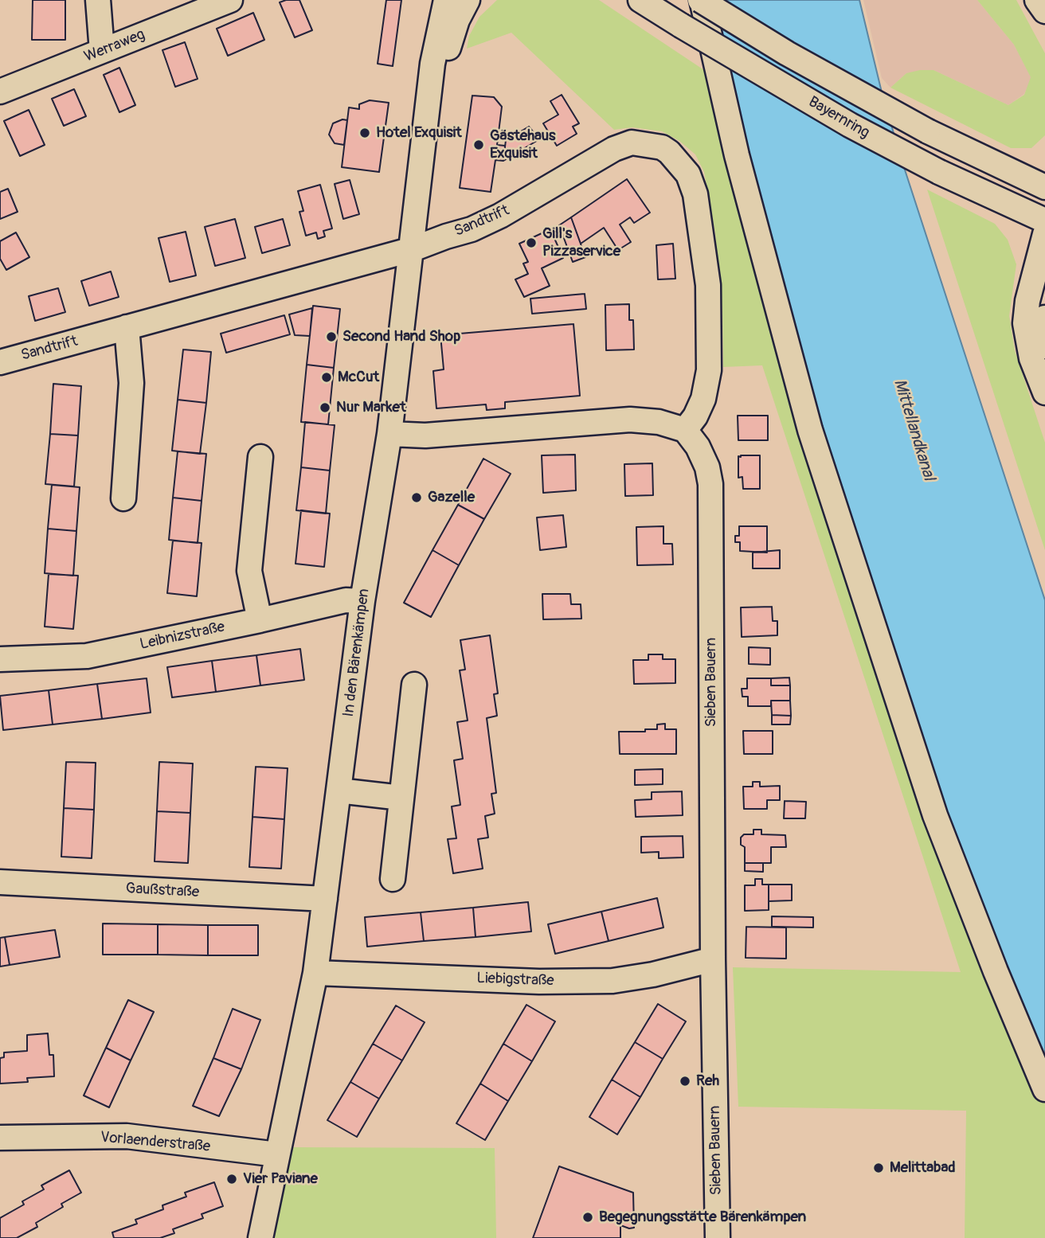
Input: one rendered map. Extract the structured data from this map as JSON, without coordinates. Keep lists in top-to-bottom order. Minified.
{"streets":{"street":["Werraweg","Bayernring","Sandtrift","Leibnizstraße","In den Bärenkämpen","Sieben Bauern","Gaußstraße","Liebigstraße","Vorlaenderstraße"]},"crossings":[["Sandtrift","In den Bärenkämpen"],["Sandtrift","Sieben Bauern"],["Leibnizstraße","In den Bärenkämpen"],["In den Bärenkämpen","Gaußstraße"],["In den Bärenkämpen","Liebigstraße"],["In den Bärenkämpen","Vorlaenderstraße"],["Sieben Bauern","Liebigstraße"]],"water":["Mittellandkanal"],"places":["Hotel Exquisit","Gästehaus Exquisit","Gill's Pizzaservice","Second Hand Shop","McCut","Nur Market","Gazelle","Reh","Melittabad","Vier Paviane","Begegnungsstätte Bärenkämpen"]}
